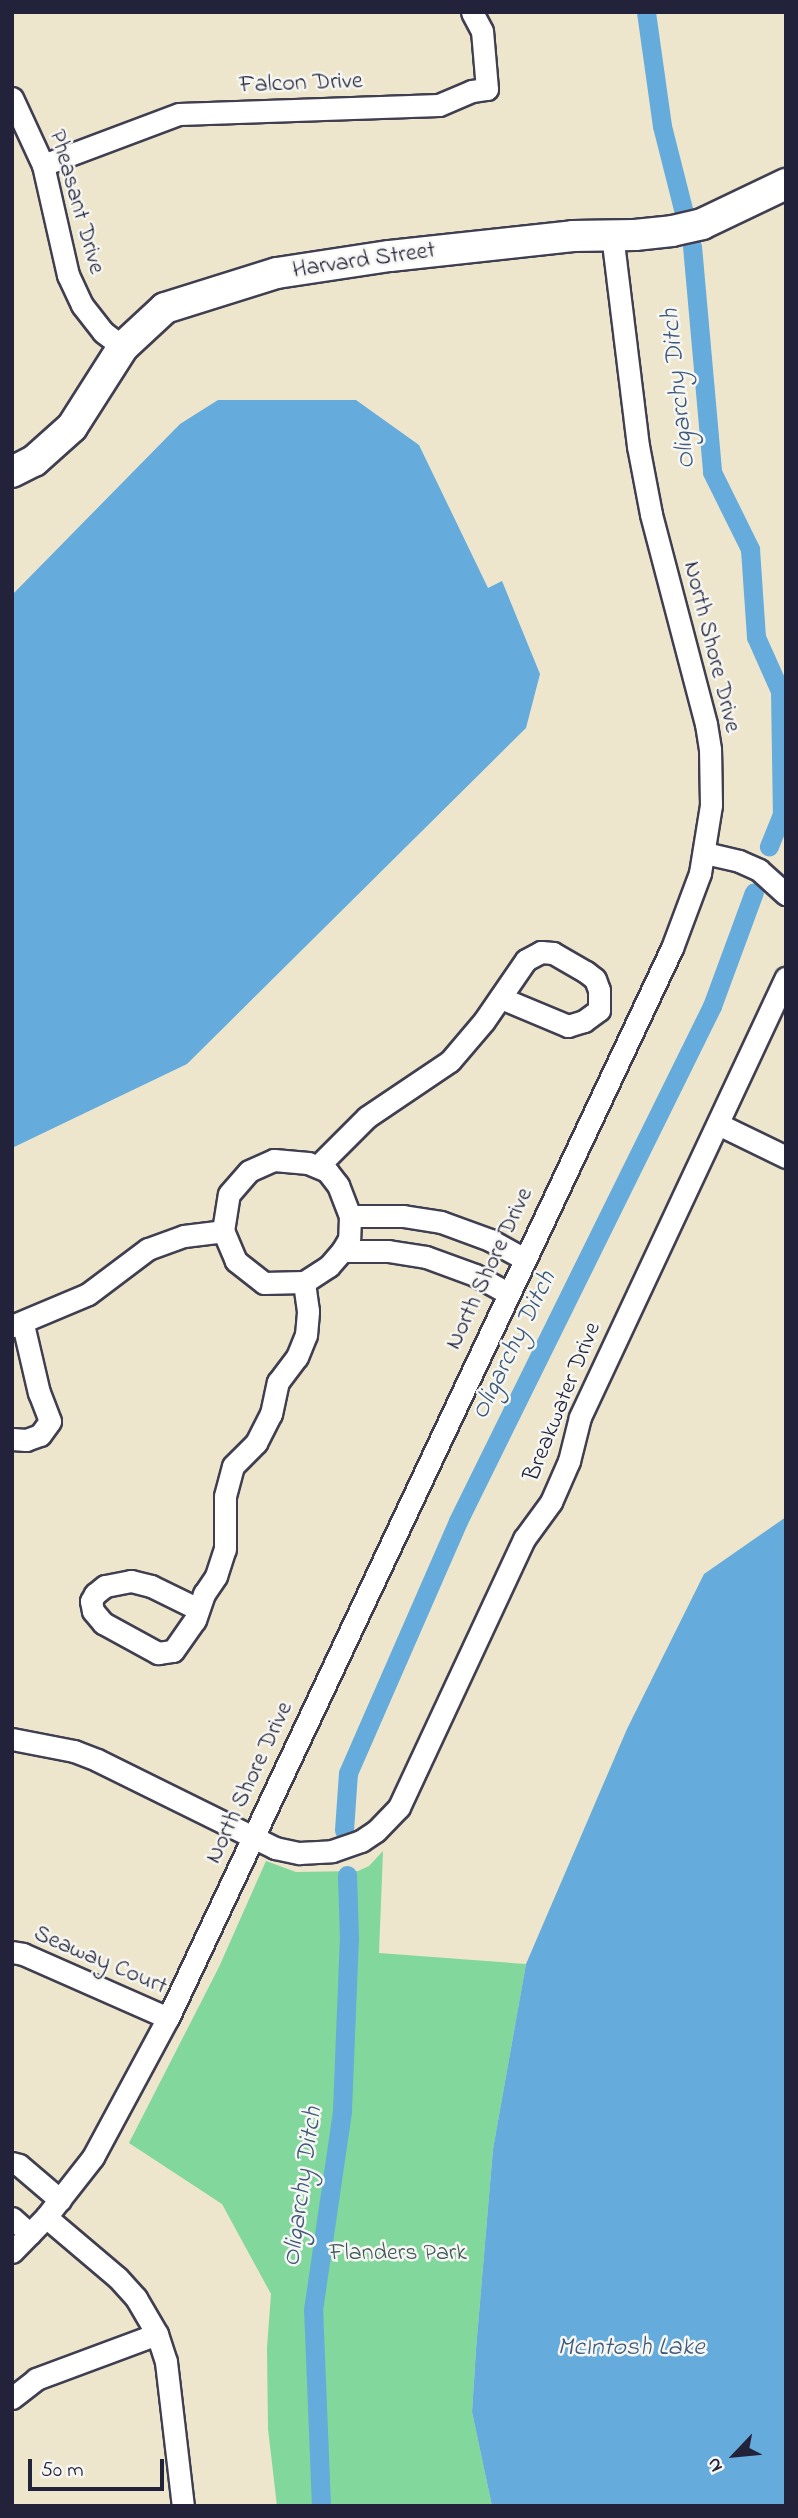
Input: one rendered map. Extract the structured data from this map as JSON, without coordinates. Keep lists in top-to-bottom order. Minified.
{"streets":{"street":["Falcon Drive","Pheasant Drive","Harvard Street","North Shore Drive","Breakwater Drive","Seaway Court"]},"crossings":[["Falcon Drive","Pheasant Drive"],["Pheasant Drive","Harvard Street"],["Harvard Street","North Shore Drive"],["North Shore Drive","Breakwater Drive"],["North Shore Drive","Seaway Court"]],"water":["Oligarchy Ditch","McIntosh Lake"],"parks":["Flanders Park"],"scale_bar":"50 m","north":"bottom left"}
